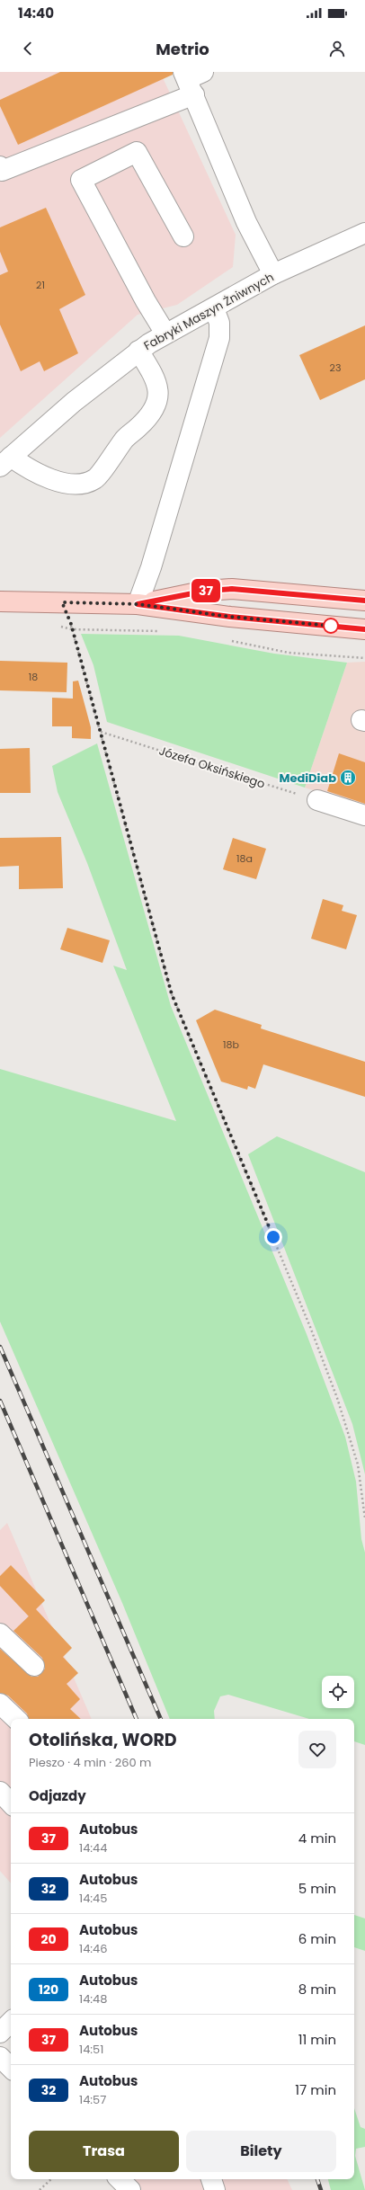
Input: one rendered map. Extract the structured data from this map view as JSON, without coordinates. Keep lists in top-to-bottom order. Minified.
{"streets":{"street":["Fabryki Maszyn Żniwnych"],"path":["Józefa Oksińskiego"]},"places":{"building":["MediDiab"]},"lines":["bus line 37"],"house_numbers":["21","23","18","18a","18b"],"page":{"status":"14:40","header":"Metrio","on_map":"37","heading":[["Otolińska, WORD","Pieszo · 4 min · 260 m"],"Odjazdy"],"list":[{"mark":"37","name":"Autobus","note":"14:44","value":"4 min"},{"mark":"32","name":"Autobus","note":"14:45","value":"5 min"},{"mark":"20","name":"Autobus","note":"14:46","value":"6 min"},{"mark":"120","name":"Autobus","note":"14:48","value":"8 min"},{"mark":"37","name":"Autobus","note":"14:51","value":"11 min"},{"mark":"32","name":"Autobus","note":"14:57","value":"17 min"}],"buttons":["Trasa","Bilety"]}}
